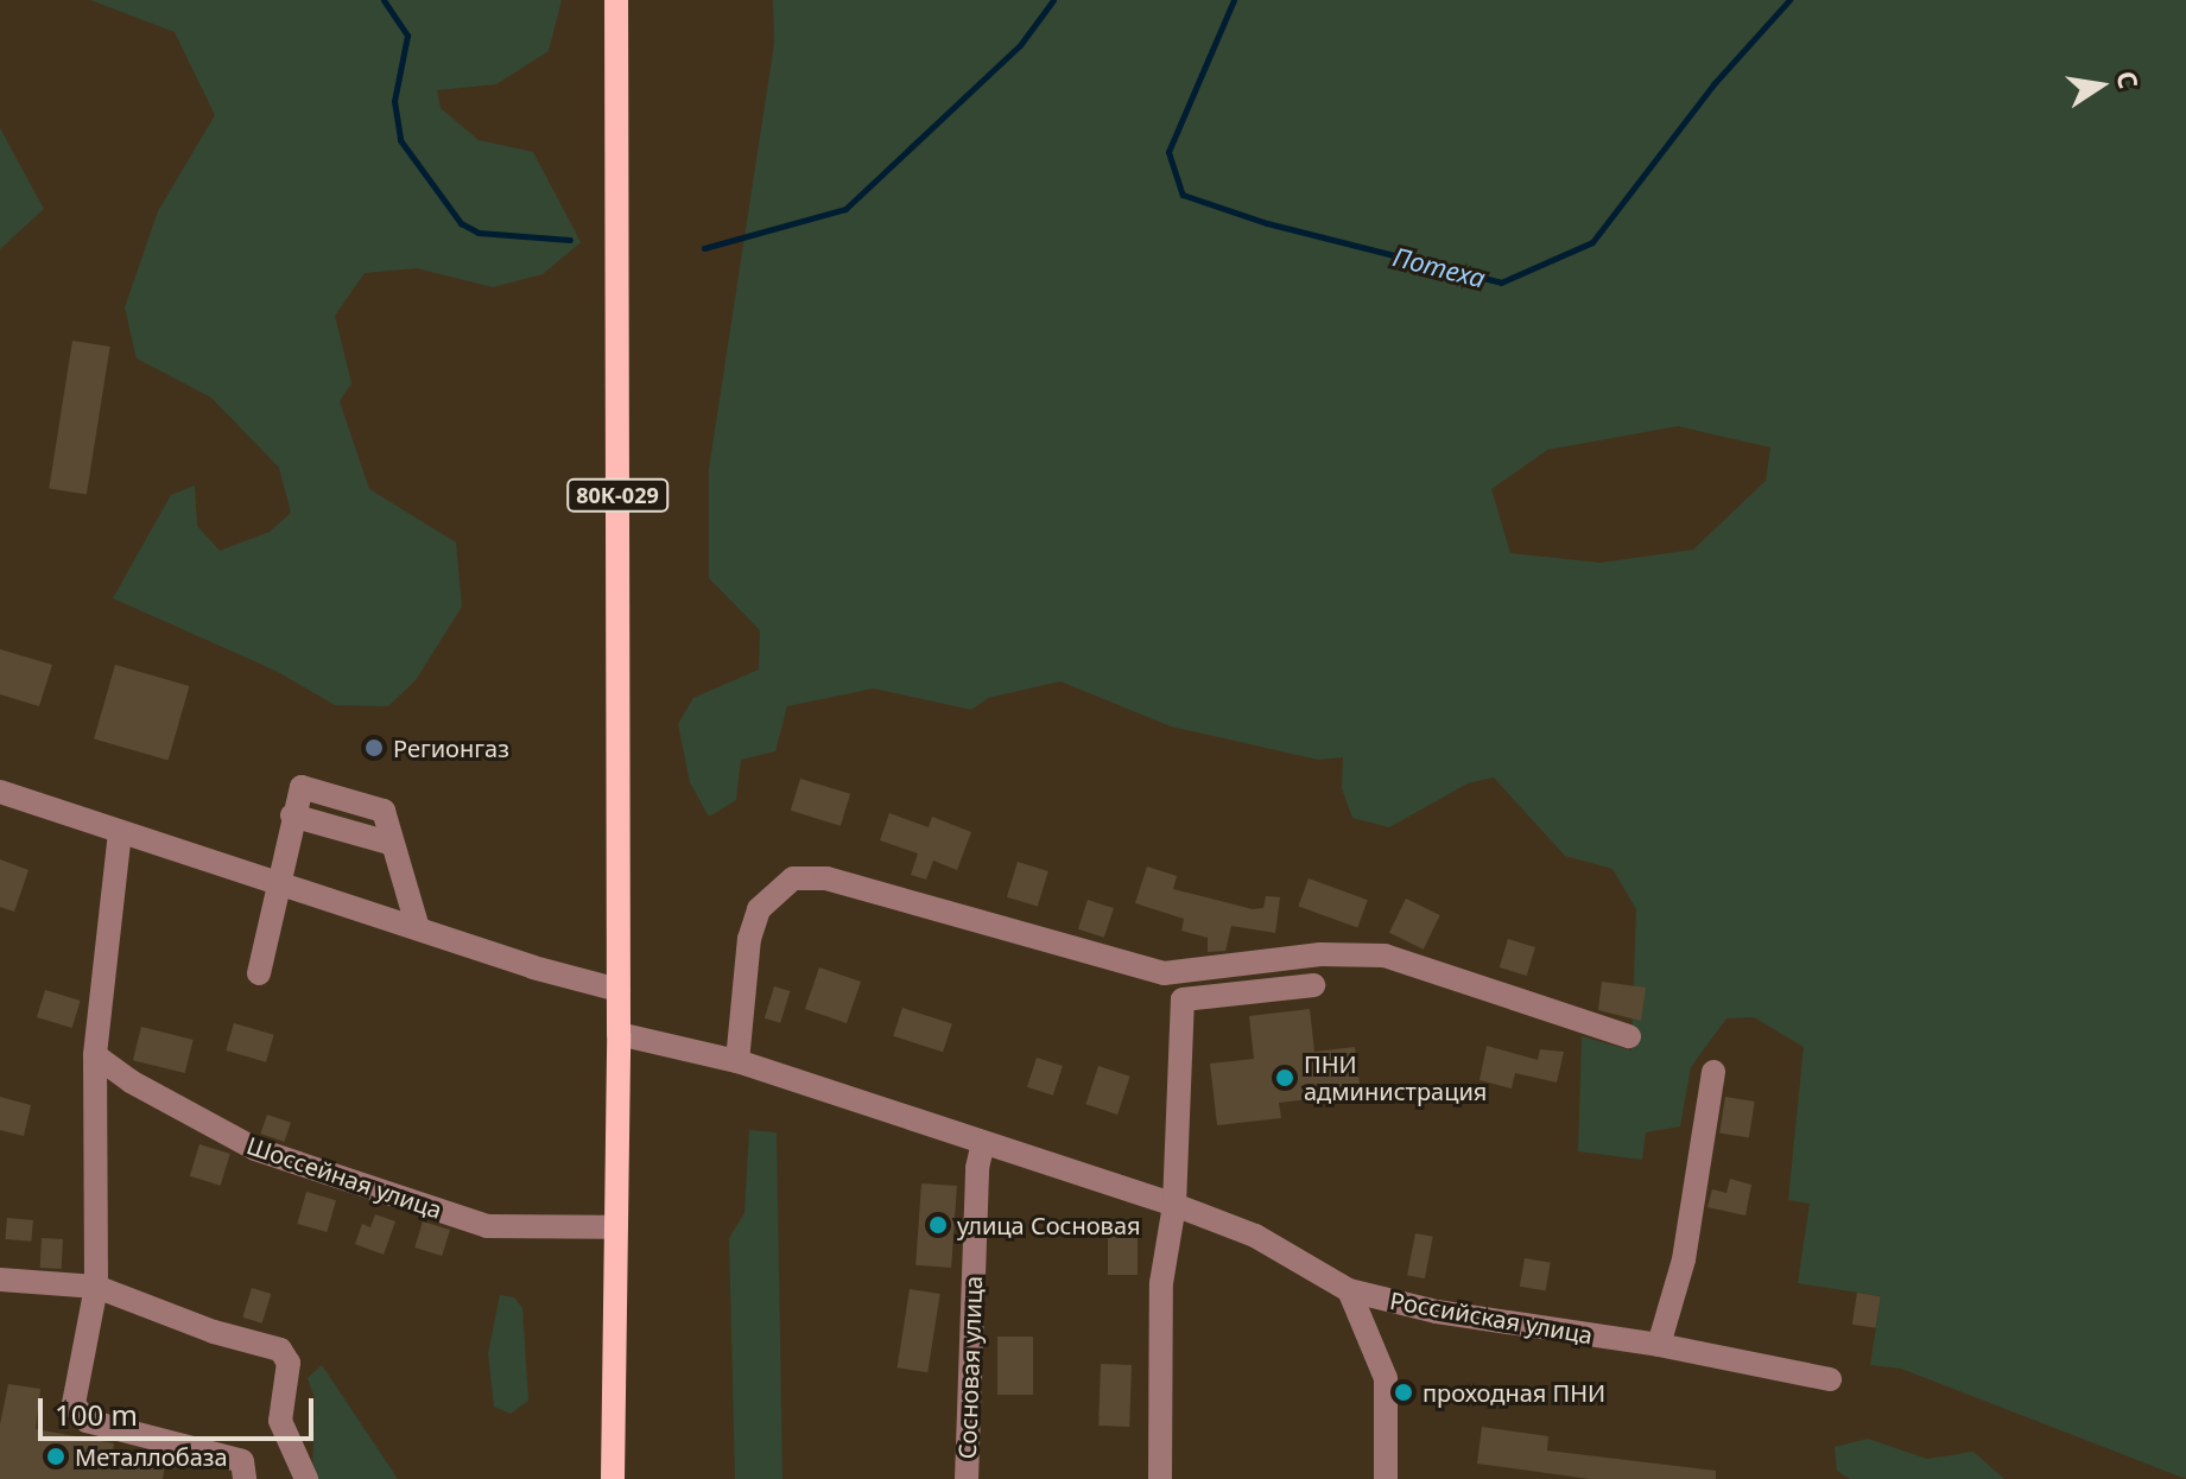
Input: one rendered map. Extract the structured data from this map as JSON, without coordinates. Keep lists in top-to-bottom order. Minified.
{"streets":{"main road":["80К-029"],"street":["Шоссейная улица","Российская улица","Сосновая улица"]},"crossings":[["80К-029","Шоссейная улица"],["80К-029","Российская улица"],["Российская улица","Сосновая улица"]],"water":["Потеха"],"places":["Регионгаз","ПНИ администрация","улица Сосновая","проходная ПНИ","Металлобаза"],"scale_bar":"100 m","north":"right"}
